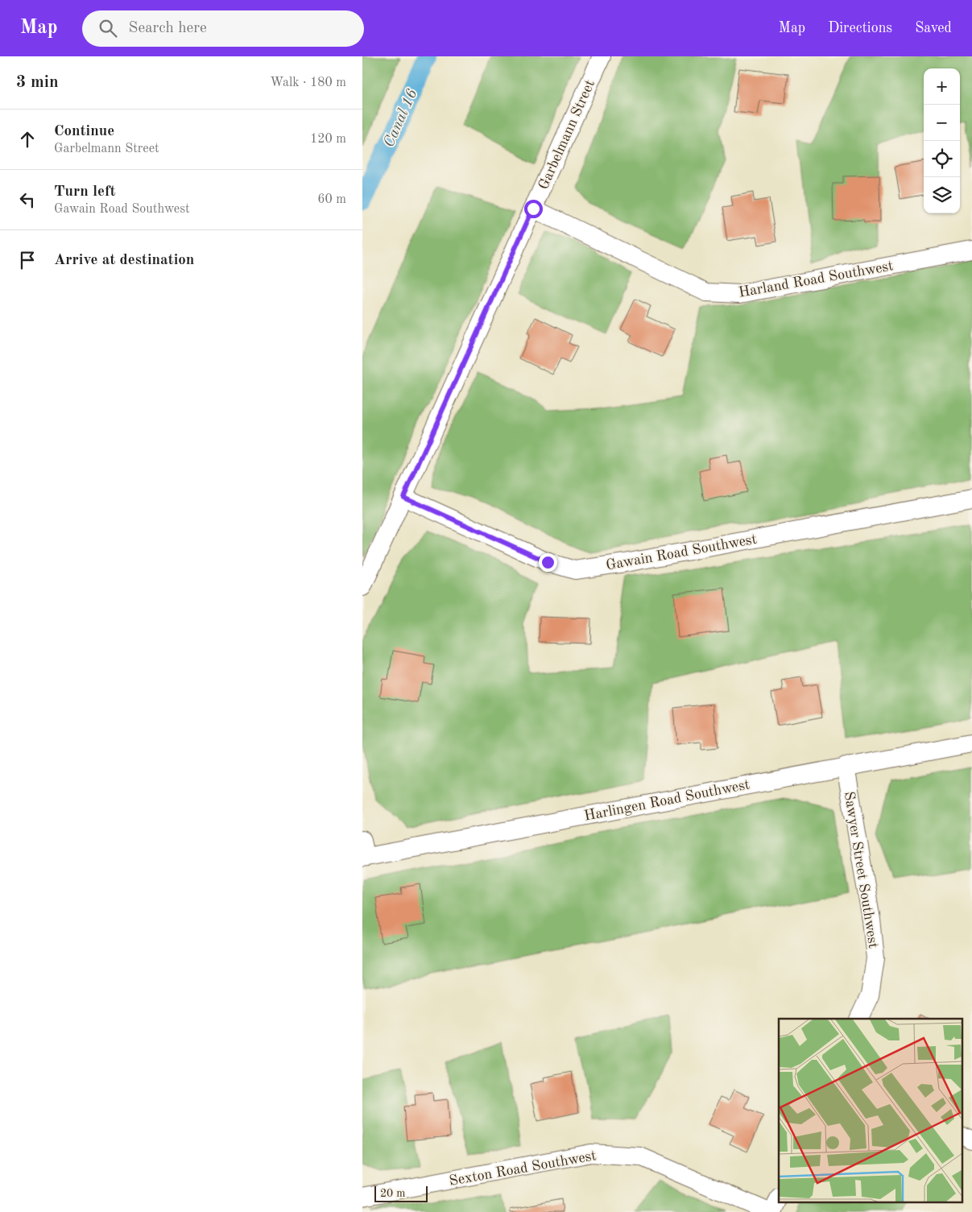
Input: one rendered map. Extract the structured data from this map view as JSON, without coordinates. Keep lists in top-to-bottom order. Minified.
{"streets":{"street":["Garbelmann Street","Harland Road Southwest","Gawain Road Southwest","Harlingen Road Southwest","Sawyer Street Southwest","Sexton Road Southwest"]},"crossings":[["Garbelmann Street","Harland Road Southwest"],["Garbelmann Street","Gawain Road Southwest"],["Harlingen Road Southwest","Sawyer Street Southwest"]],"water":["Canal 16"],"scale_bar":"20 m","page":{"header":"Map","search":"Search here","nav":["Map","Directions","Saved"],"heading":["3 min","Walk · 180 m"],"map_buttons":["+","−"],"list":[["Continue","Garbelmann Street","120 m"],["Turn left","Gawain Road Southwest","60 m"],"Arrive at destination"],"scale":"20 m"}}
